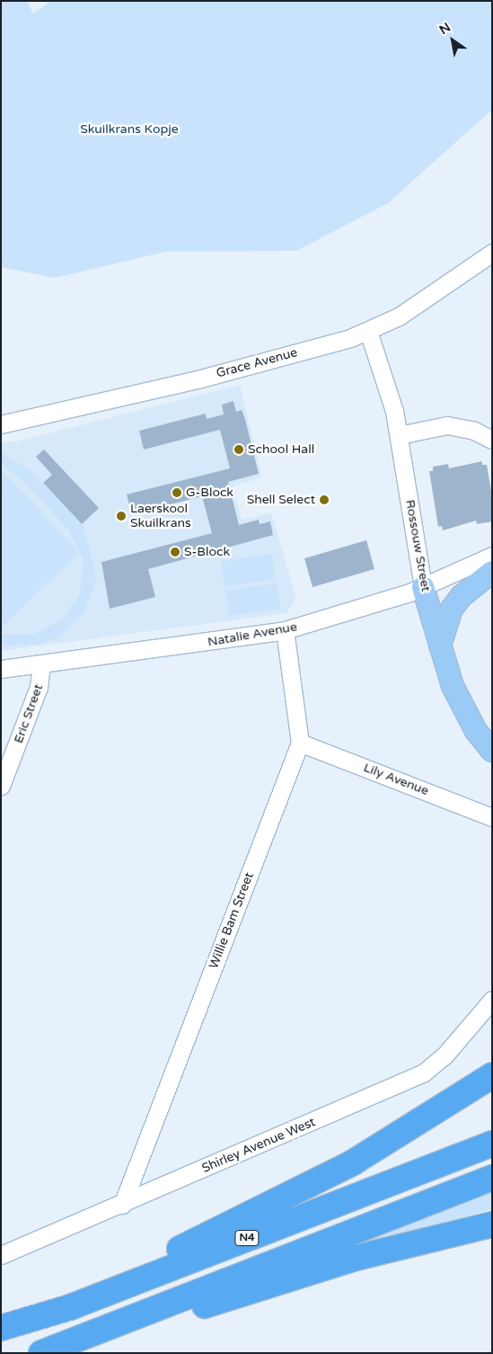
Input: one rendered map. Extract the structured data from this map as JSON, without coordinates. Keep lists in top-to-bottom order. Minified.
{"streets":{"highway":["N4"],"main road":["Rossouw Street"],"street":["Grace Avenue","Natalie Avenue","Eric Street","Lily Avenue","Willie Bam Street","Shirley Avenue West"]},"crossings":[["Grace Avenue","Rossouw Street"],["Rossouw Street","Natalie Avenue"],["Natalie Avenue","Eric Street"],["Natalie Avenue","Willie Bam Street"],["Lily Avenue","Willie Bam Street"],["Willie Bam Street","Shirley Avenue West"]],"parks":["Skuilkrans Kopje"],"places":["School Hall","G-Block","Shell Select","Laerskool Skuilkrans","S-Block"],"north":"top left"}
